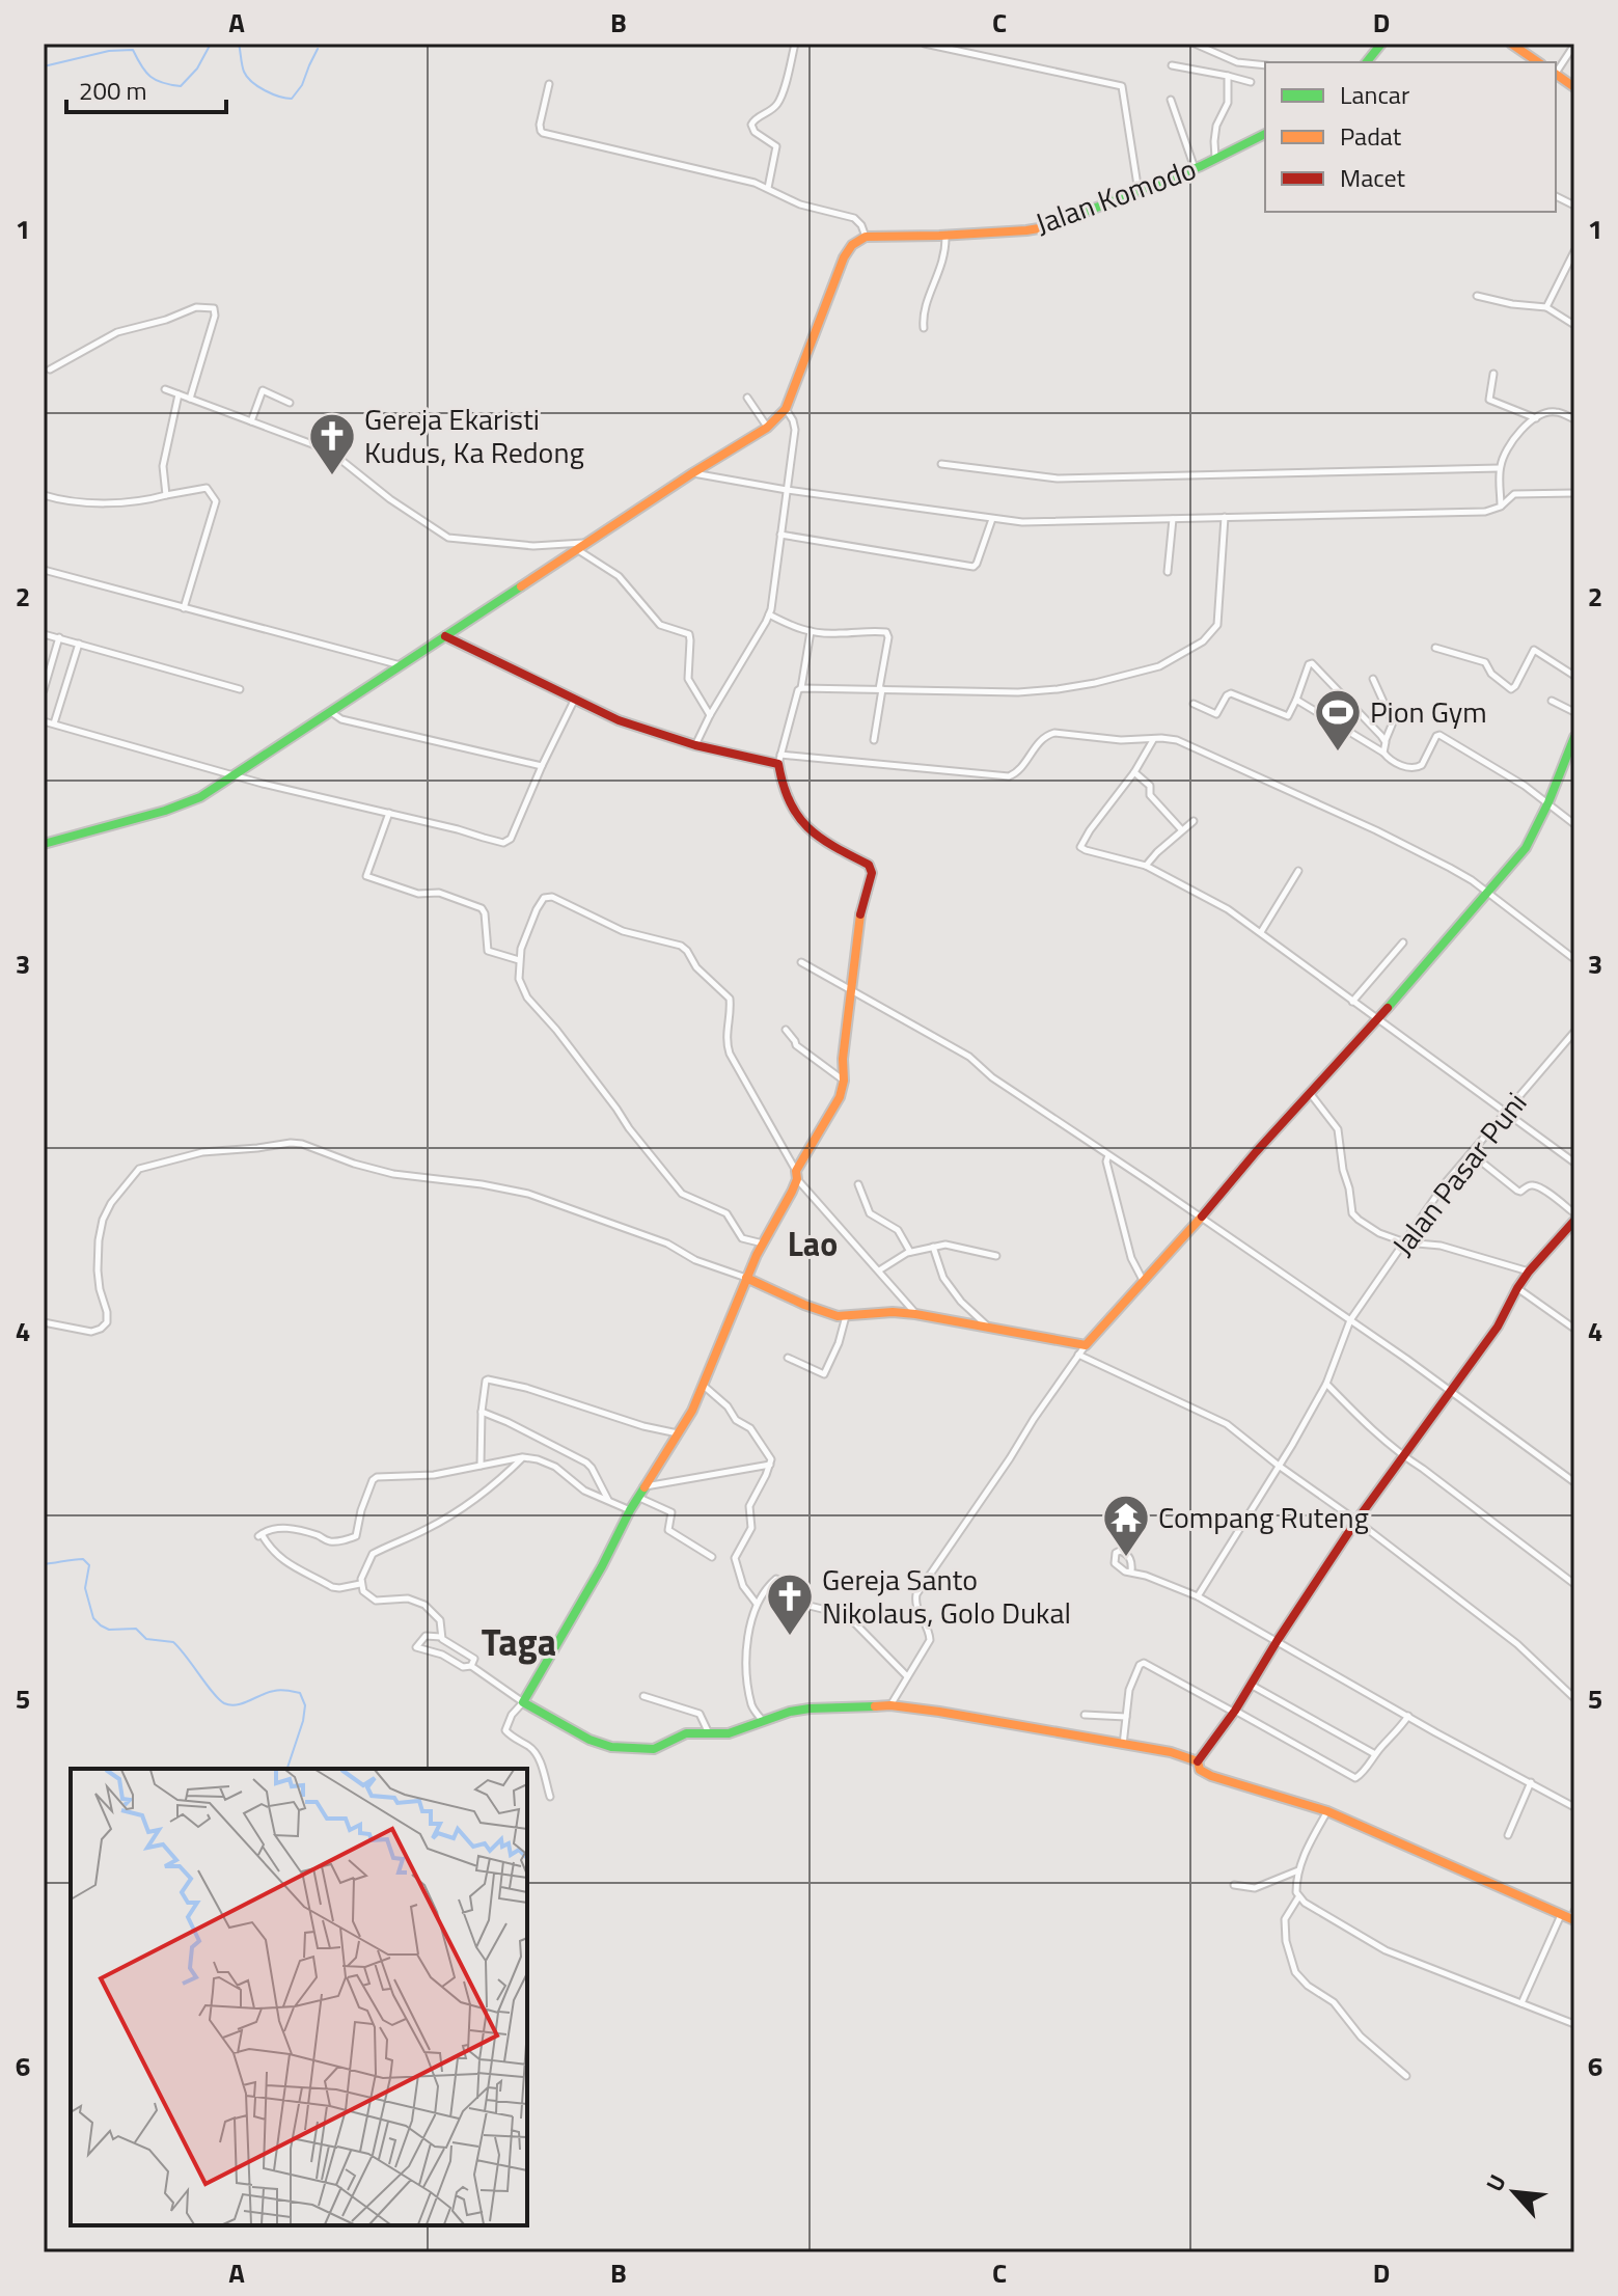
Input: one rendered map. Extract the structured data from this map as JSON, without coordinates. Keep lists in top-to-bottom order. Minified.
{"streets":{"main road":["Jalan Komodo"],"street":["Jalan Pasar Puni"]},"districts":["Lao","Taga"],"places":{"church":["Gereja Ekaristi Kudus, Ka Redong","Gereja Santo Nikolaus, Golo Dukal"],"sports":["Pion Gym"],"temple":["Compang Ruteng"]},"legend":["Lancar","Padat","Macet"],"scale_bar":"200 m","north":"top left","grid":{"columns":["A","B","C","D"],"rows":["1","2","3","4","5","6"]}}
